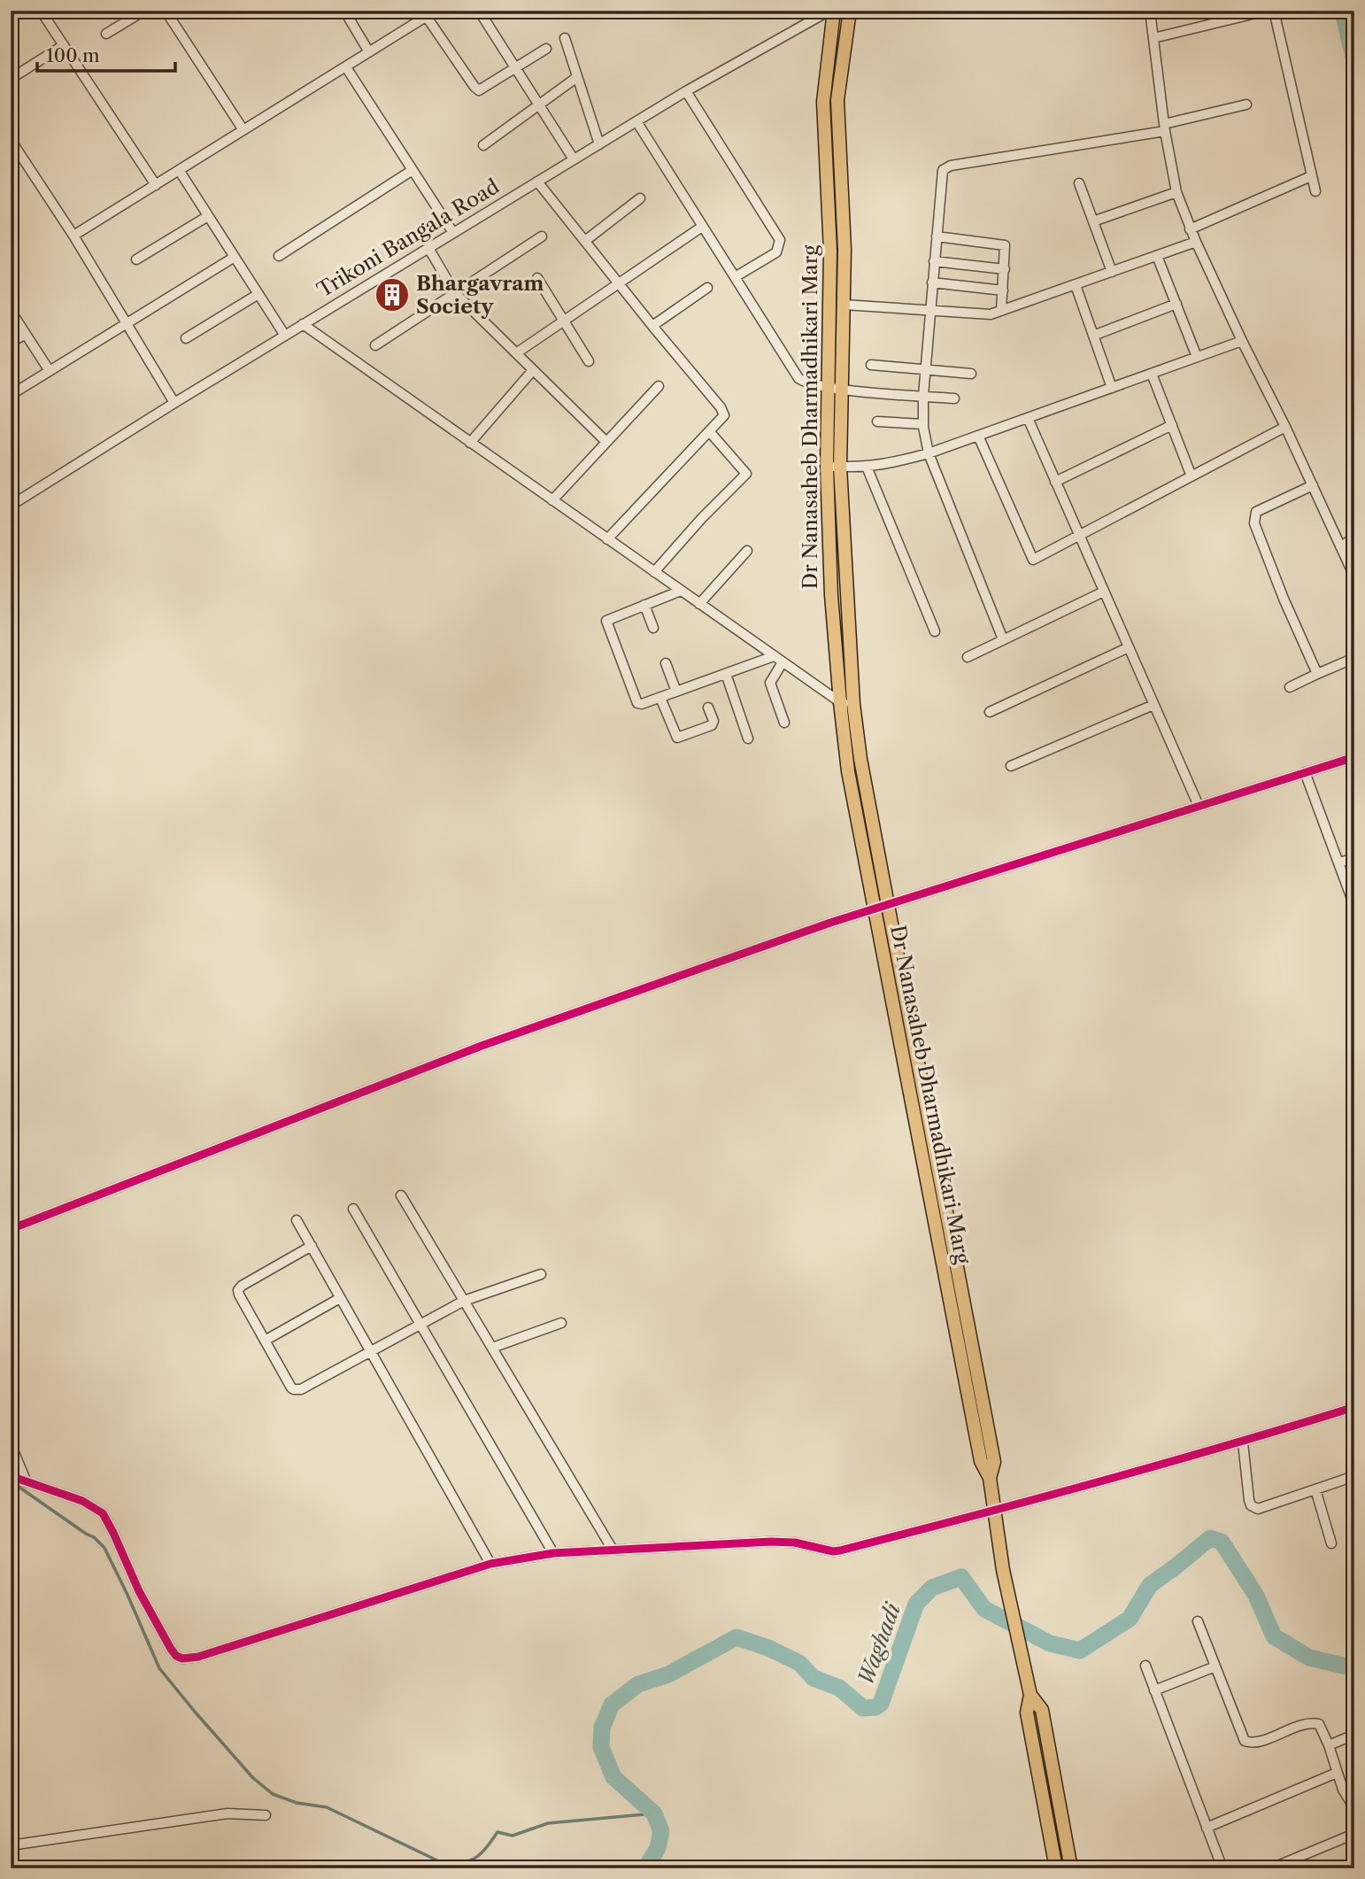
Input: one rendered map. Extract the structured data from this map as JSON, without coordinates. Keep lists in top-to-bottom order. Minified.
{"streets":{"main road":["Dr Nanasaheb Dharmadhikari Marg"],"street":["Trikoni Bangala Road"]},"crossings":[["Trikoni Bangala Road","Dr Nanasaheb Dharmadhikari Marg"]],"water":["Waghadi"],"places":{"building":["Bhargavram Society"]},"scale_bar":"100 m"}
